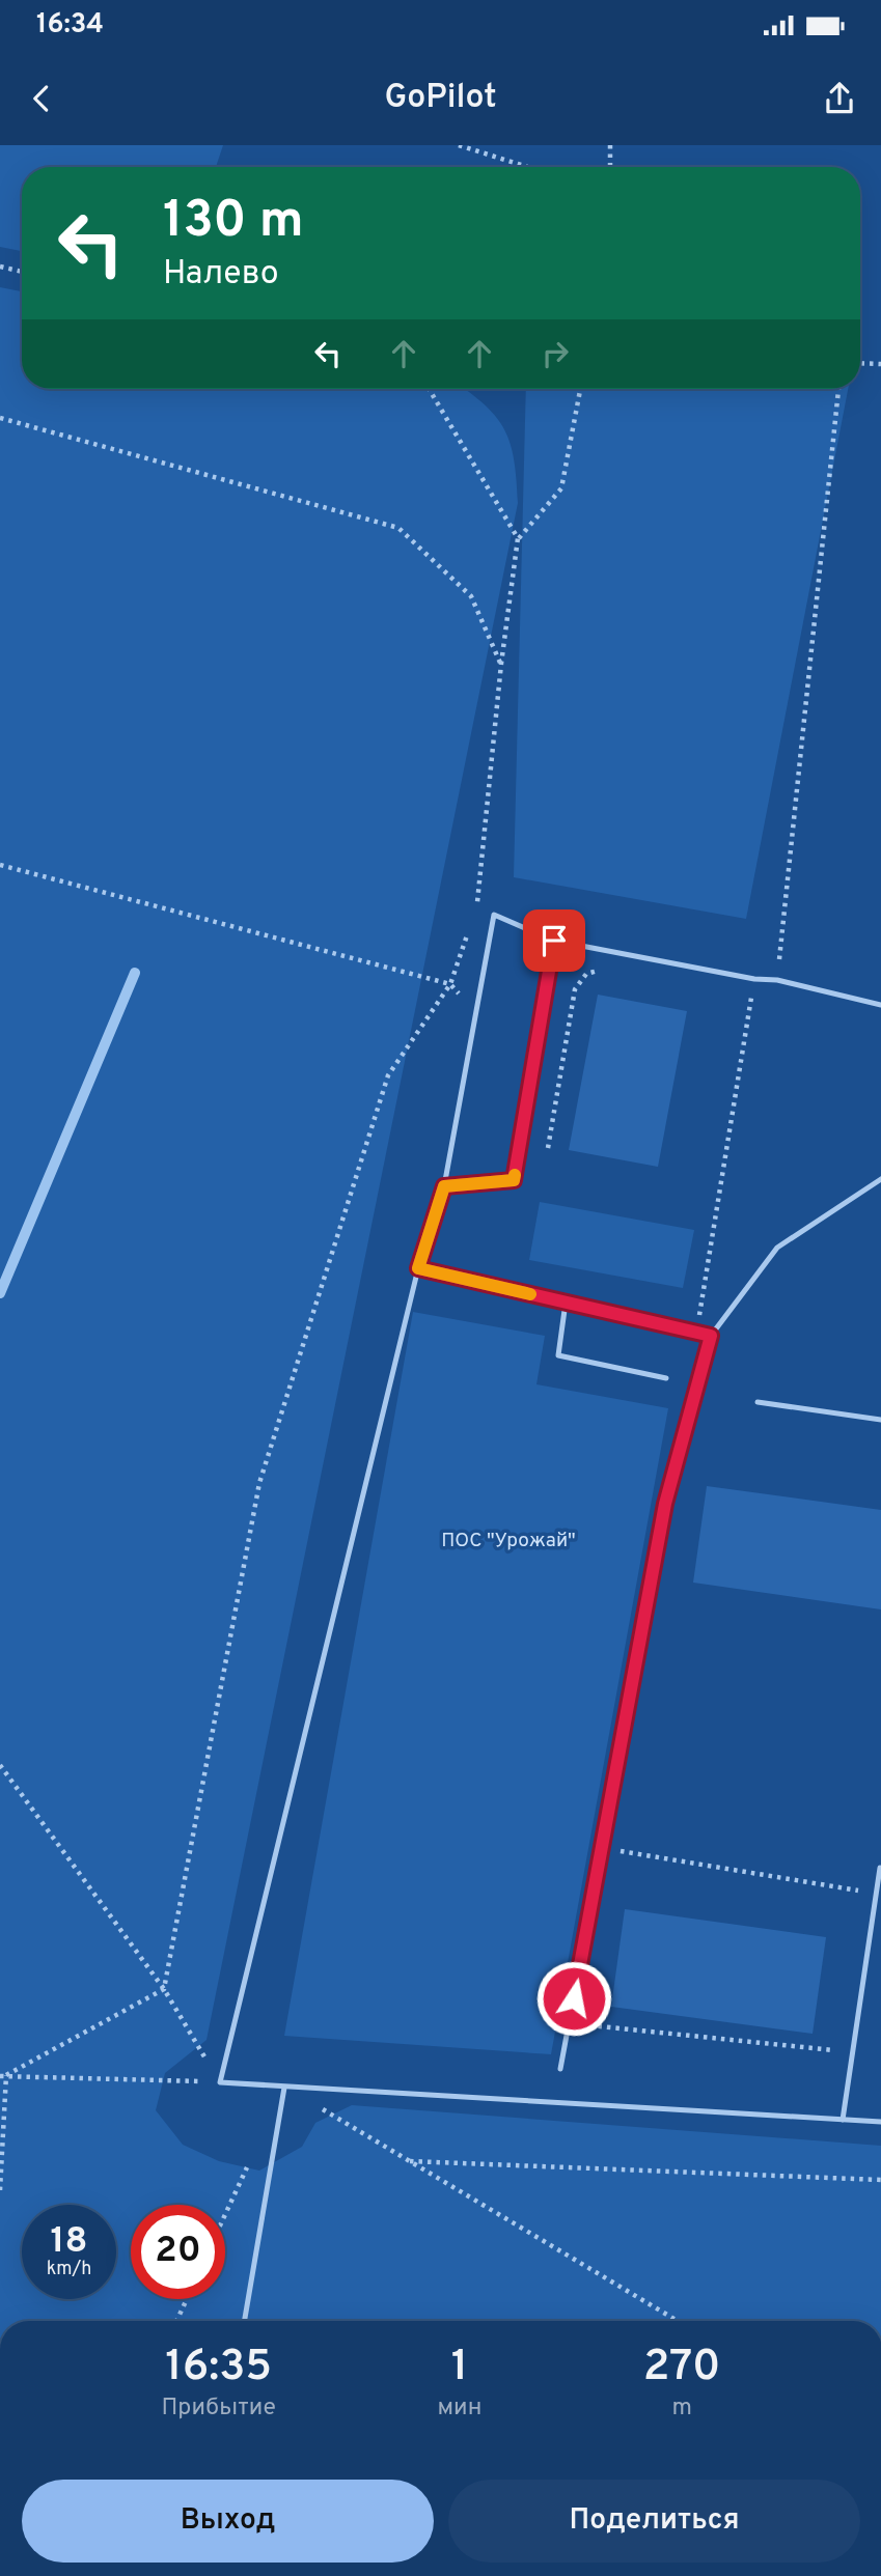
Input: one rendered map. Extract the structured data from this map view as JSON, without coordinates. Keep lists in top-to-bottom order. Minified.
{"parks":["ПОС \"Урожай\""],"page":{"status":"16:34","header":"GoPilot","turn":["130 m","Налево"],"speed":"18 km/h","limit":"20","eta":["16:35","Прибытие","1","мин","270","m"],"buttons":["Выход","Поделиться"]}}
